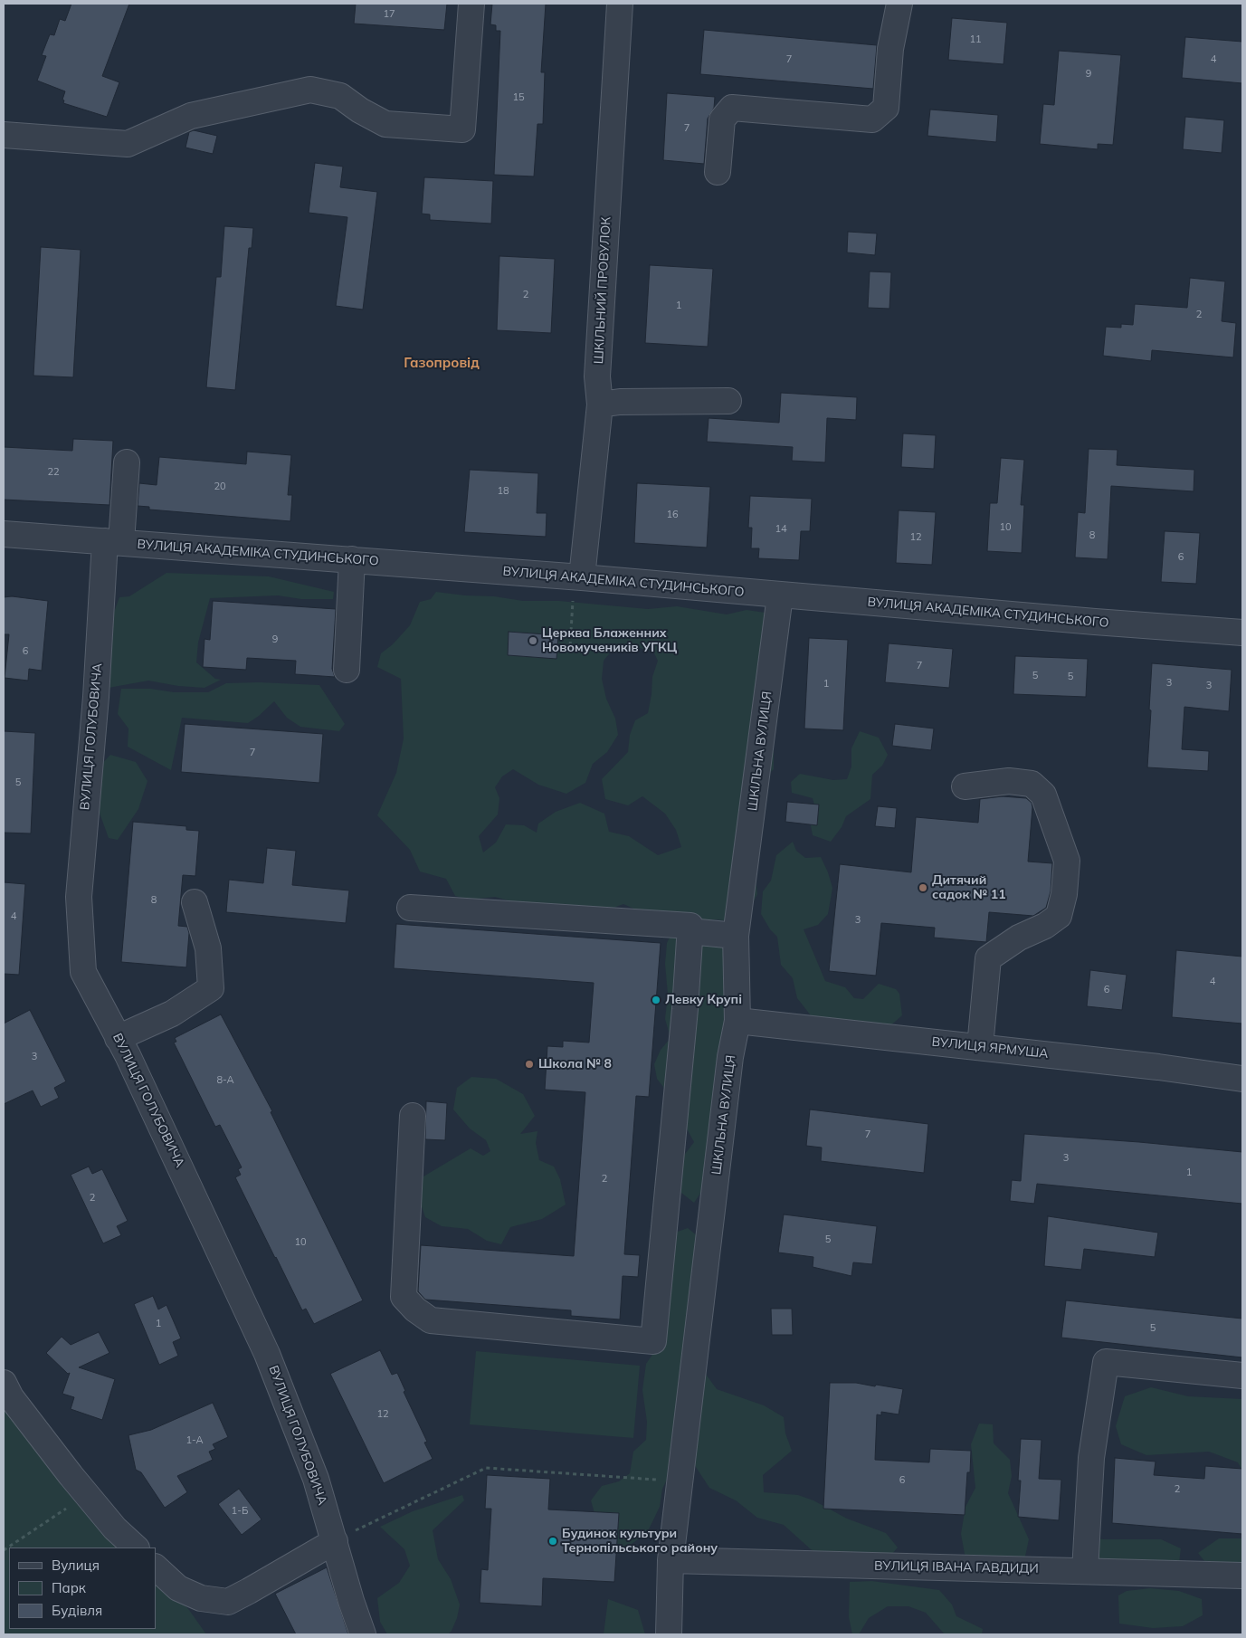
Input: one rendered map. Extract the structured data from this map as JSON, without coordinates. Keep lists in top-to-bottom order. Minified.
{"streets":{"street":["ШКІЛЬНИЙ ПРОВУЛОК","ВУЛИЦЯ АКАДЕМІКА СТУДИНСЬКОГО","ВУЛИЦЯ ГОЛУБОВИЧА","ШКІЛЬНА ВУЛИЦЯ","ВУЛИЦЯ ЯРМУША","ВУЛИЦЯ ІВАНА ГАВДИДИ"]},"crossings":[["ШКІЛЬНИЙ ПРОВУЛОК","ВУЛИЦЯ АКАДЕМІКА СТУДИНСЬКОГО"],["ВУЛИЦЯ АКАДЕМІКА СТУДИНСЬКОГО","ВУЛИЦЯ ГОЛУБОВИЧА"],["ВУЛИЦЯ АКАДЕМІКА СТУДИНСЬКОГО","ШКІЛЬНА ВУЛИЦЯ"],["ШКІЛЬНА ВУЛИЦЯ","ВУЛИЦЯ ЯРМУША"],["ШКІЛЬНА ВУЛИЦЯ","ВУЛИЦЯ ІВАНА ГАВДИДИ"]],"districts":["Газопровід"],"places":["Церква Блаженних Новомучеників УГКЦ","Дитячий садок № 11","Левку Крупі","Школа № 8","Будинок культури Тернопільського району"],"house_numbers":["17","11","7","4","9","15","7","2","1","2","22","20","18","16","10","14","8","12","6","9","6","7","5","5","3","1","3","7","5","8","4","3","4","6","3","8-А","7","3","1","2","2","5","10","1","5","12","1-А","6","2","1-Б"],"legend":["Вулиця","Парк","Будівля"]}
